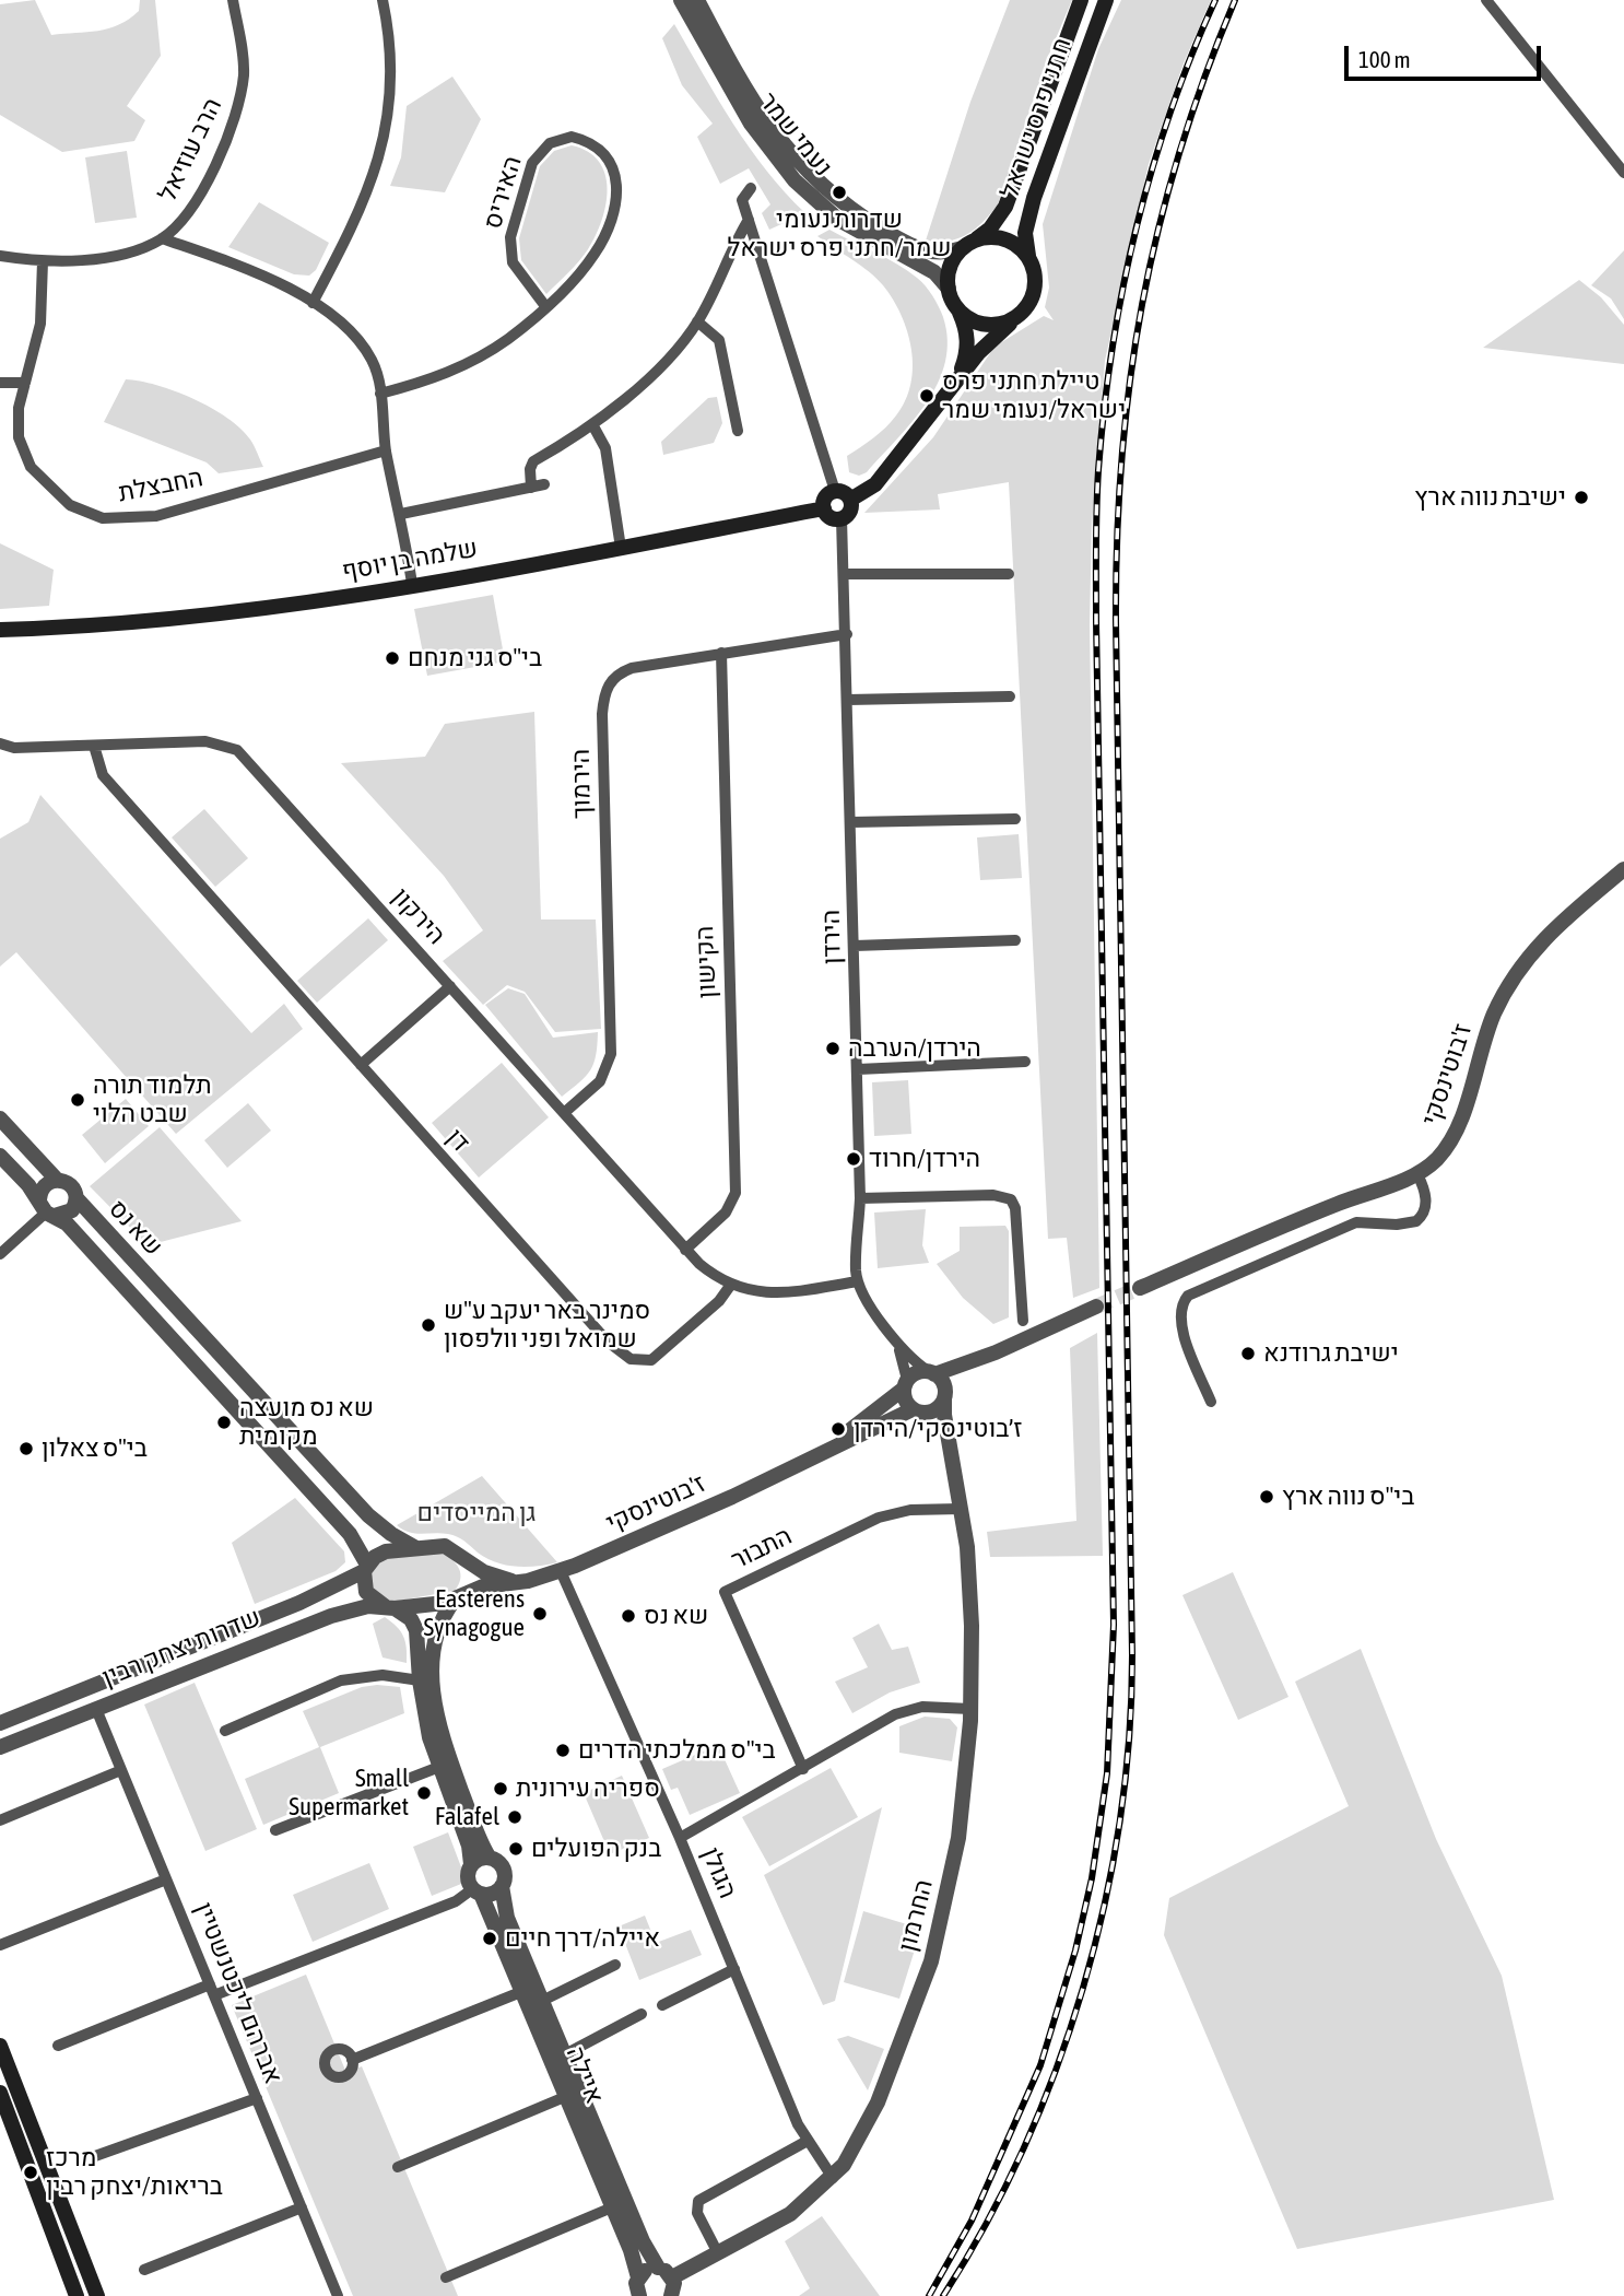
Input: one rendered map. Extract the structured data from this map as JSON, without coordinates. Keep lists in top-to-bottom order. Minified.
{"streets":{"main road":["חתני פרס ישראל","שלמה בן יוסף"],"street":["נעמי שמר","הרב עוזיאל","האיריס","החבצלת","הירמוך","הירקון","הירדן","הקישון","ז'בוטינסקי","דן","שא נס","התבור","שדרות יצחק רבין","הגולן","החרמון","אברהם ליכטנשטיין","איילה"]},"crossings":[["חתני פרס ישראל","נעמי שמר"],["הרב עוזיאל","החבצלת"],["שלמה בן יוסף","הירדן"],["הירמוך","הירקון"],["הירמוך","הירדן"],["הירמוך","הקישון"],["הירקון","הקישון"],["הירקון","דן"],["ז'בוטינסקי","שא נס"],["ז'בוטינסקי","שדרות יצחק רבין"],["ז'בוטינסקי","החרמון"],["שא נס","שדרות יצחק רבין"],["התבור","הגולן"],["התבור","החרמון"],["שדרות יצחק רבין","אברהם ליכטנשטיין"],["הגולן","החרמון"]],"parks":["גן המייסדים"],"places":["שדרות נעומי שמר/חתני פרס ישראל","טיילת חתני פרס ישראל/נעומי שמר","ישיבת נווה ארץ","בי\"ס גני מנחם","הירדן/הערבה","תלמוד תורה שבט הלוי","הירדן/חרוד","סמינר באר יעקב ע\"ש שמואל ופני וולפסון","ישיבת גרודנא","שא נס מועצה מקומית","ז׳בוטינסקי/הירדן","בי\"ס צאלון","בי\"ס נווה ארץ","Easterens Synagogue","שא נס","בי\"ס ממלכתי הדרים","ספריה עירונית","Small Supermarket","Falafel","בנק הפועלים","איילה/דרך חיים","מרכז בריאות/יצחק רבין"],"scale_bar":"100 m"}
